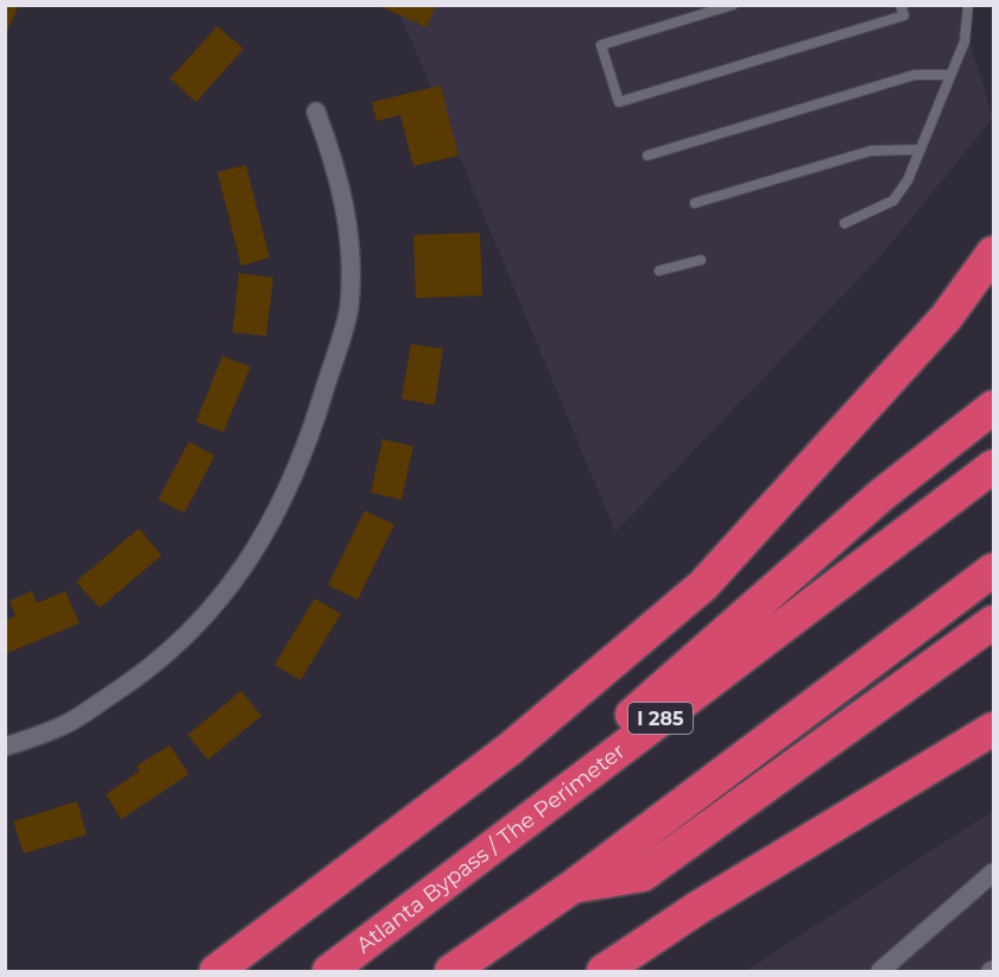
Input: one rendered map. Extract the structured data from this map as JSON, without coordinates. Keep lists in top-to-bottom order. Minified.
{"streets":{"highway":["I 285","Atlanta Bypass / The Perimeter"]}}
